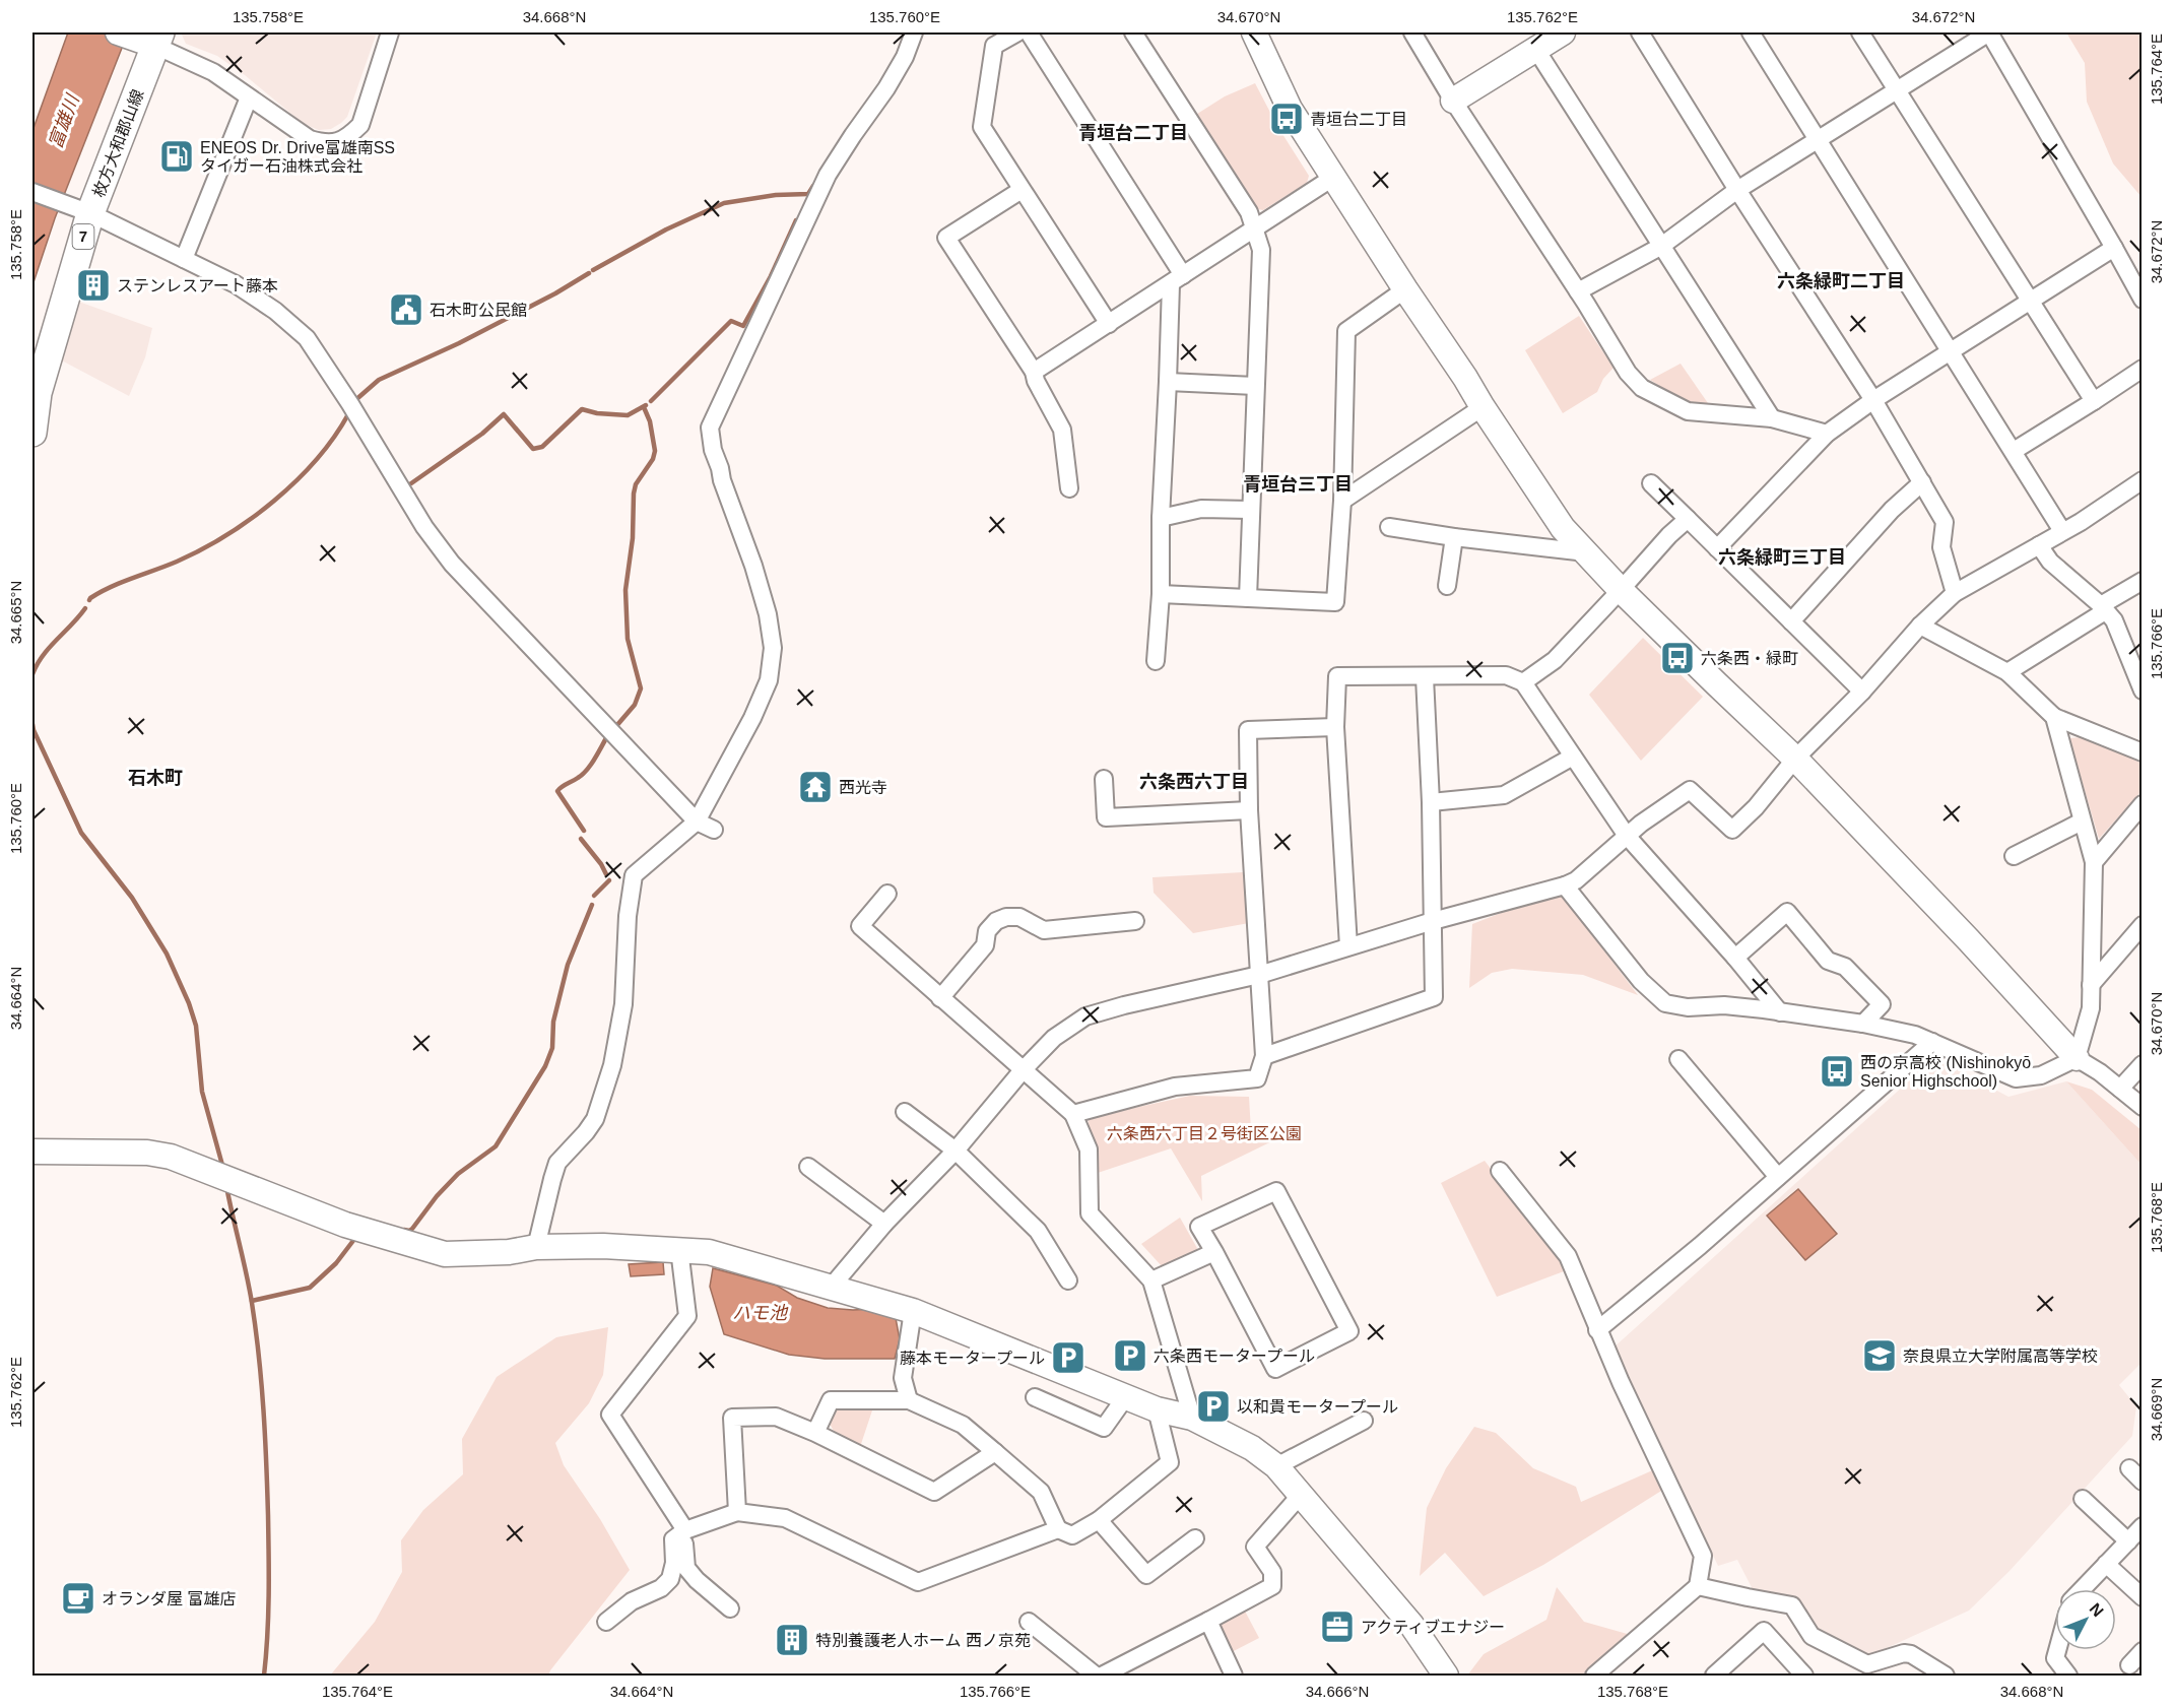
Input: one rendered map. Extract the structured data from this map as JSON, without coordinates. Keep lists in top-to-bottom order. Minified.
{"streets":{"main road":["枚方大和郡山線","7"]},"districts":["青垣台二丁目","六条緑町二丁目","青垣台三丁目","六条緑町三丁目","石木町","六条西六丁目"],"water":["富雄川","ハモ池"],"parks":["六条西六丁目２号街区公園"],"places":{"bus stop":["青垣台二丁目","六条西・緑町","西の京高校 (Nishinokyō Senior Highschool)"],"fuel station":["ENEOS Dr. Drive富雄南SS タイガー石油株式会社"],"building":["ステンレスアート藤本","特別養護老人ホーム 西ノ京苑"],"public building":["石木町公民館"],"temple":["西光寺"],"parking":["六条西モータープール","藤本モータープール","以和貴モータープール"],"school or university":["奈良県立大学附属高等学校"],"cafe":["オランダ屋 富雄店"],"office":["アクティブエナジー"]},"north":"top right","coordinates":["135.758°E","34.668°N","135.760°E","34.670°N","135.762°E","34.672°N","135.764°E","34.665°N","135.766°E","34.664°N","135.768°E","34.669°N","34.666°N"]}
